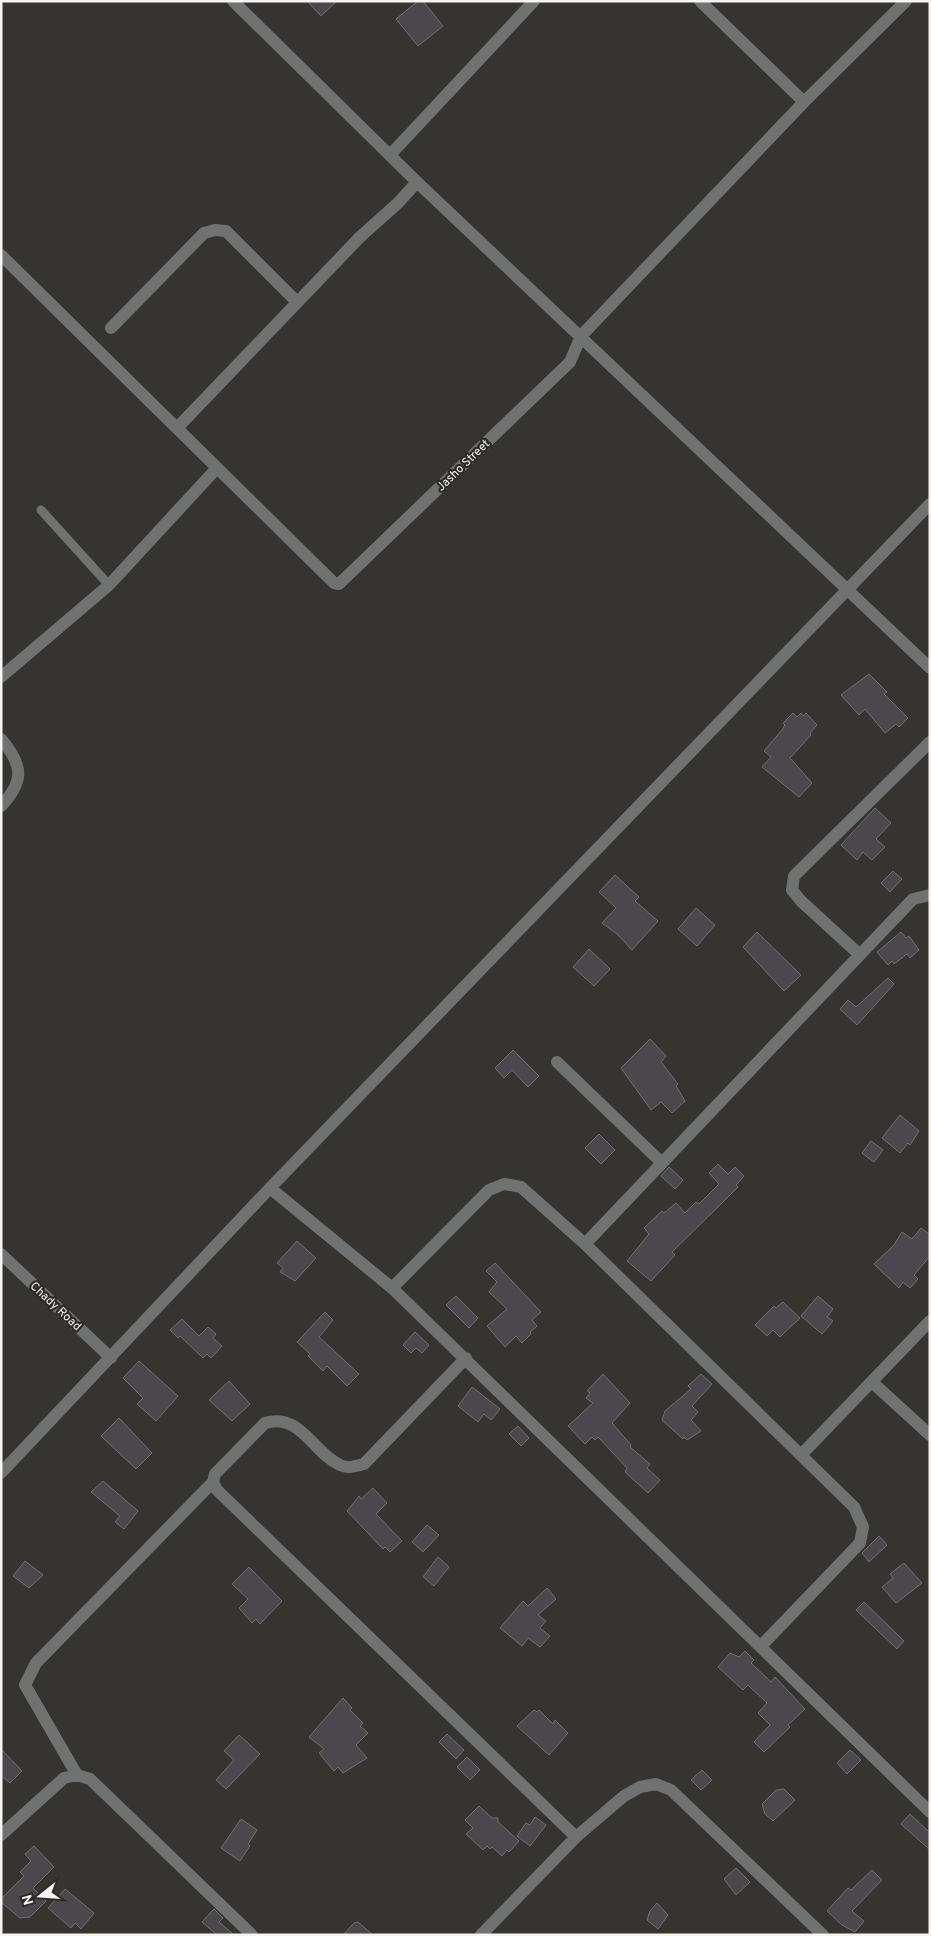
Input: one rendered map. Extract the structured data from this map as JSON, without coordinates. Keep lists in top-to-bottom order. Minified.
{"streets":{"street":["Jasho Street","Chady Road"]},"north":"left"}
